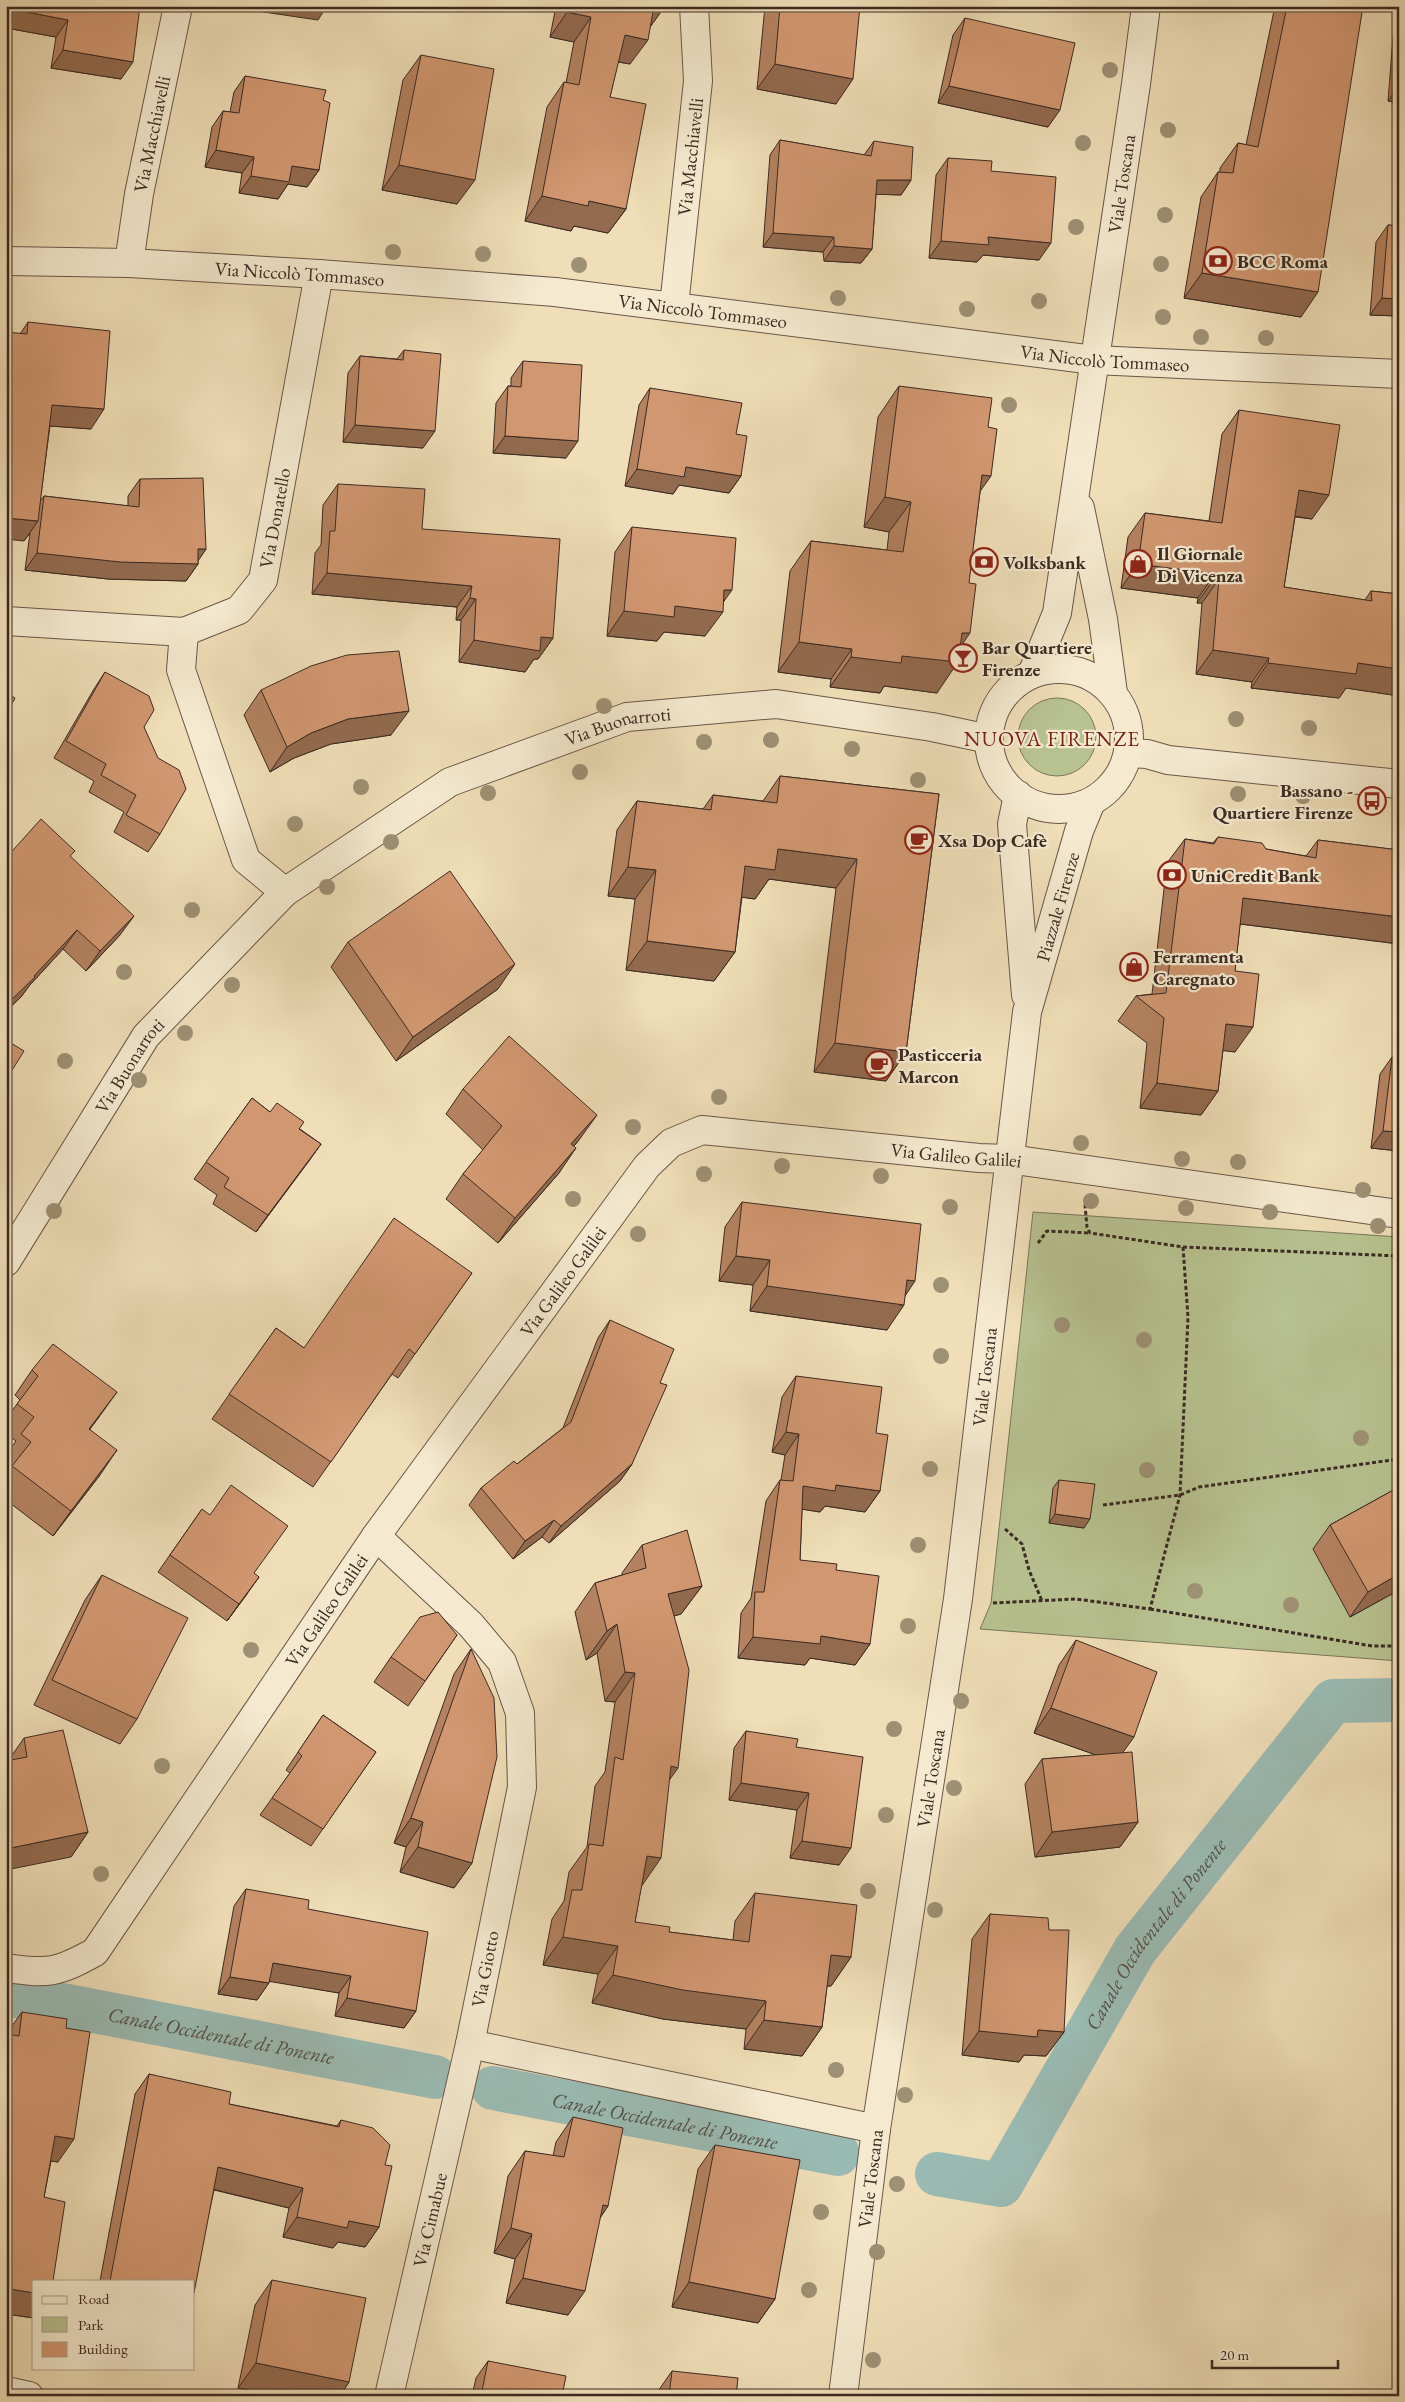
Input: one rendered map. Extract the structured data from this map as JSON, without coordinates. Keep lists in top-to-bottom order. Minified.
{"streets":{"street":["Via Macchiavelli","Viale Toscana","Via Niccolò Tommaseo","Via Donatello","Via Buonarroti","Piazzale Firenze","Via Galileo Galilei","Via Giotto","Via Cimabue"]},"crossings":[["Via Macchiavelli","Via Niccolò Tommaseo"],["Viale Toscana","Via Niccolò Tommaseo"],["Viale Toscana","Piazzale Firenze"],["Viale Toscana","Via Galileo Galilei"],["Via Niccolò Tommaseo","Via Donatello"],["Via Niccolò Tommaseo","Piazzale Firenze"],["Via Buonarroti","Piazzale Firenze"],["Piazzale Firenze","Via Galileo Galilei"],["Via Galileo Galilei","Via Giotto"],["Via Giotto","Via Cimabue"]],"districts":["NUOVA FIRENZE"],"water":["Canale Occidentale di Ponente"],"places":{"bank":["BCC Roma","Volksbank","UniCredit Bank"],"shop":["Il Giornale Di Vicenza","Ferramenta Caregnato"],"bar":["Bar Quartiere Firenze"],"bus stop":["Bassano - Quartiere Firenze"],"cafe":["Xsa Dop Cafè","Pasticceria Marcon"]},"legend":["Road","Park","Building"],"scale_bar":"20 m"}
